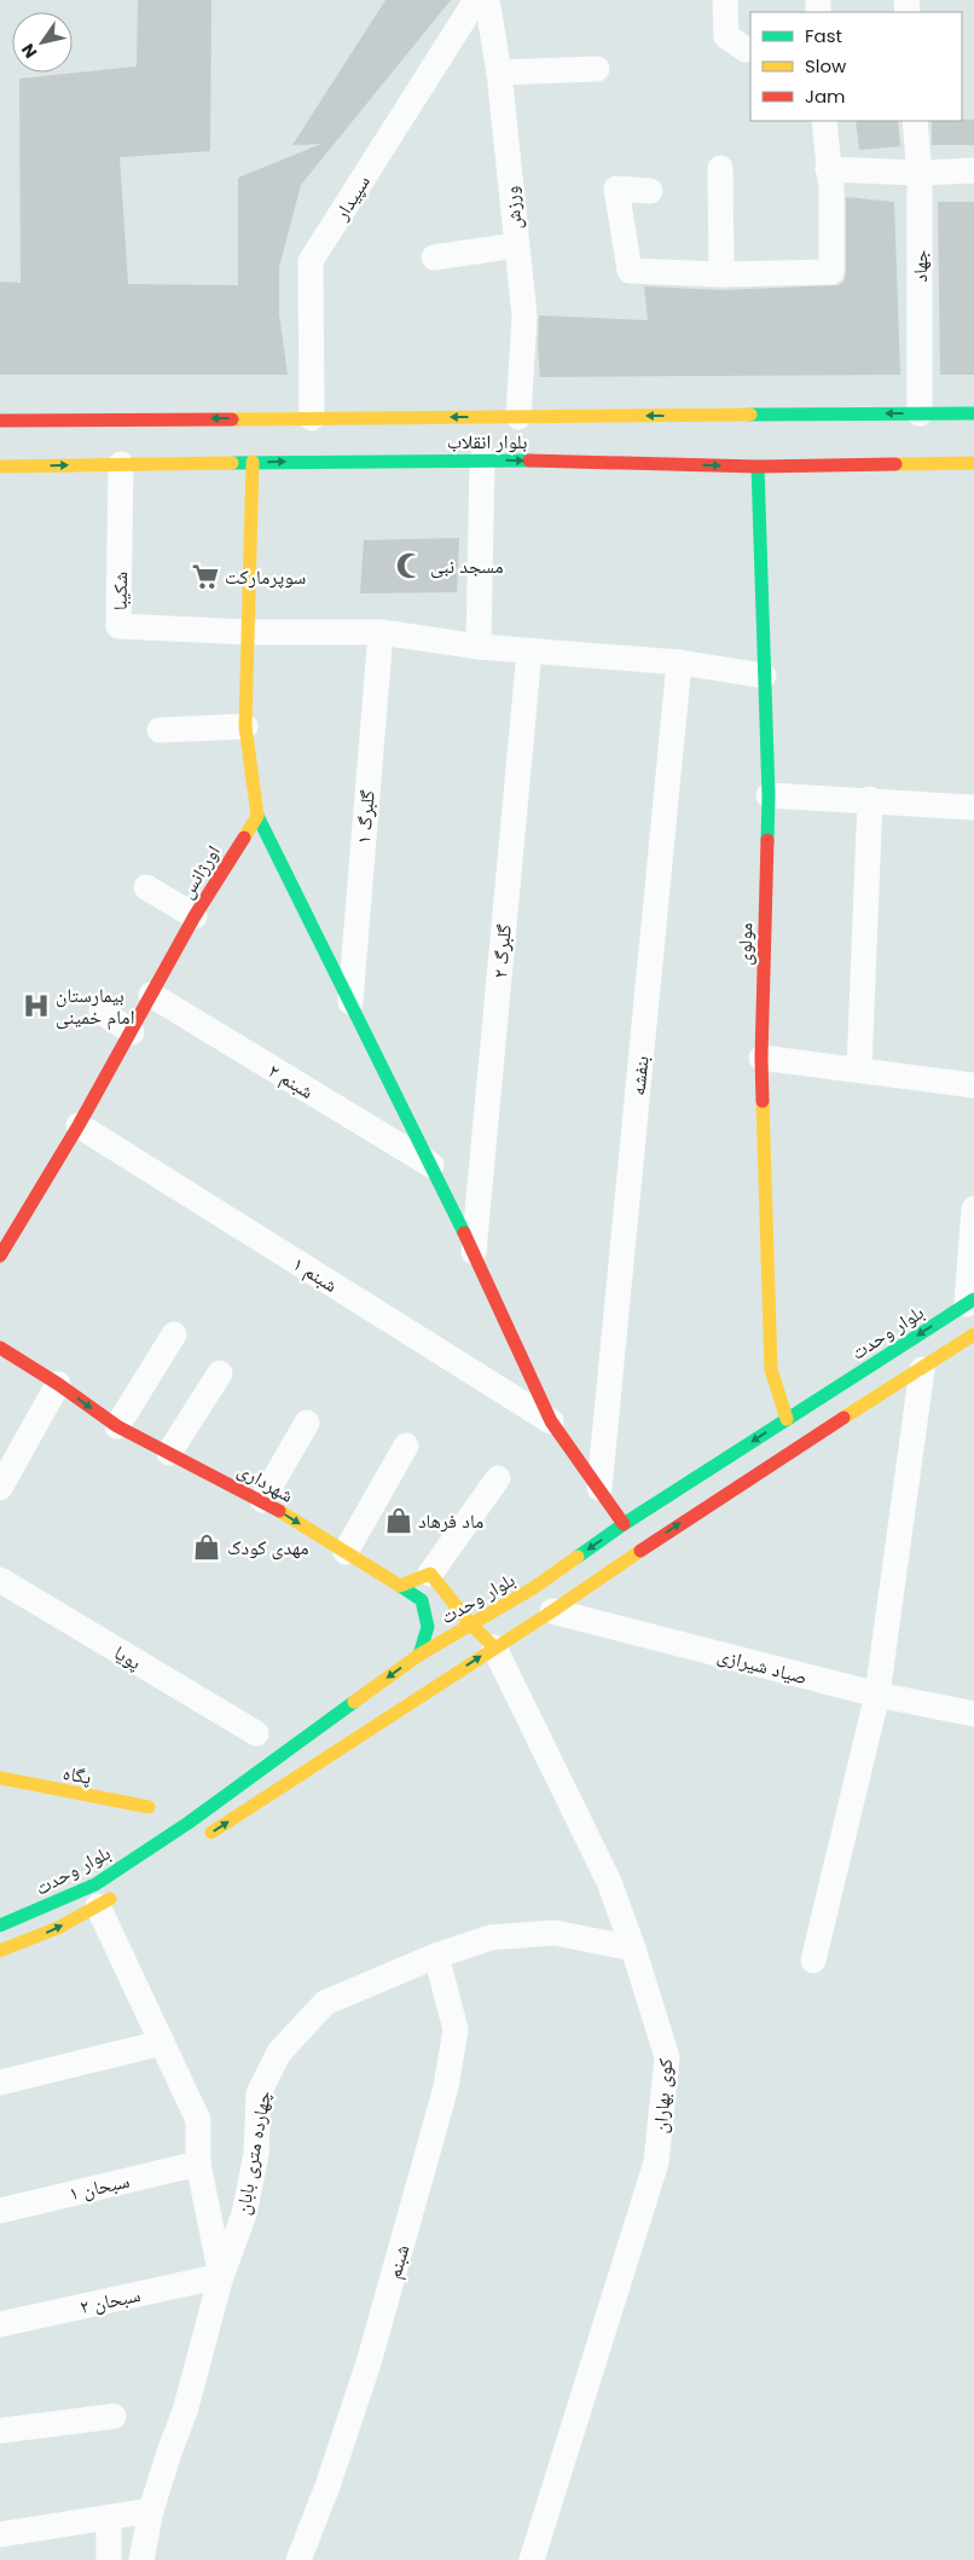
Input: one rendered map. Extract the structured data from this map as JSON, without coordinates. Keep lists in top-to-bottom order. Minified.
{"streets":{"main road":["بلوار انقلاب","اورژانس","مولوی","بلوار وحدت","شهرداری","پگاه"],"street":["سپیدار","ورزش","جهاد","شکیبا","گلبرگ ۱","گلبرگ ۲","بنفشه","شبنم ۲","شبنم ۱","پویا","صیاد شیرازی","کوی بهاران","چهارده متری بابان","سبحان ۱","شبنم","سبحان ۲"]},"crossings":[["سپیدار","بلوار انقلاب"],["ورزش","بلوار انقلاب"],["جهاد","بلوار انقلاب"],["بلوار انقلاب","شکیبا"],["بلوار انقلاب","مولوی"],["اورژانس","شبنم ۲"],["اورژانس","شبنم ۱"],["مولوی","بلوار وحدت"],["بلوار وحدت","شهرداری"],["کوی بهاران","چهارده متری بابان"],["چهارده متری بابان","شبنم"],["چهارده متری بابان","سبحان ۲"]],"places":{"mosque":["مسجد نبی"],"supermarket":["سوپرمارکت"],"hospital":["بیمارستان امام خمینی"],"shop":["ماد فرهاد","مهدی کودک"]},"legend":["Fast","Slow","Jam"],"north":"bottom left"}
